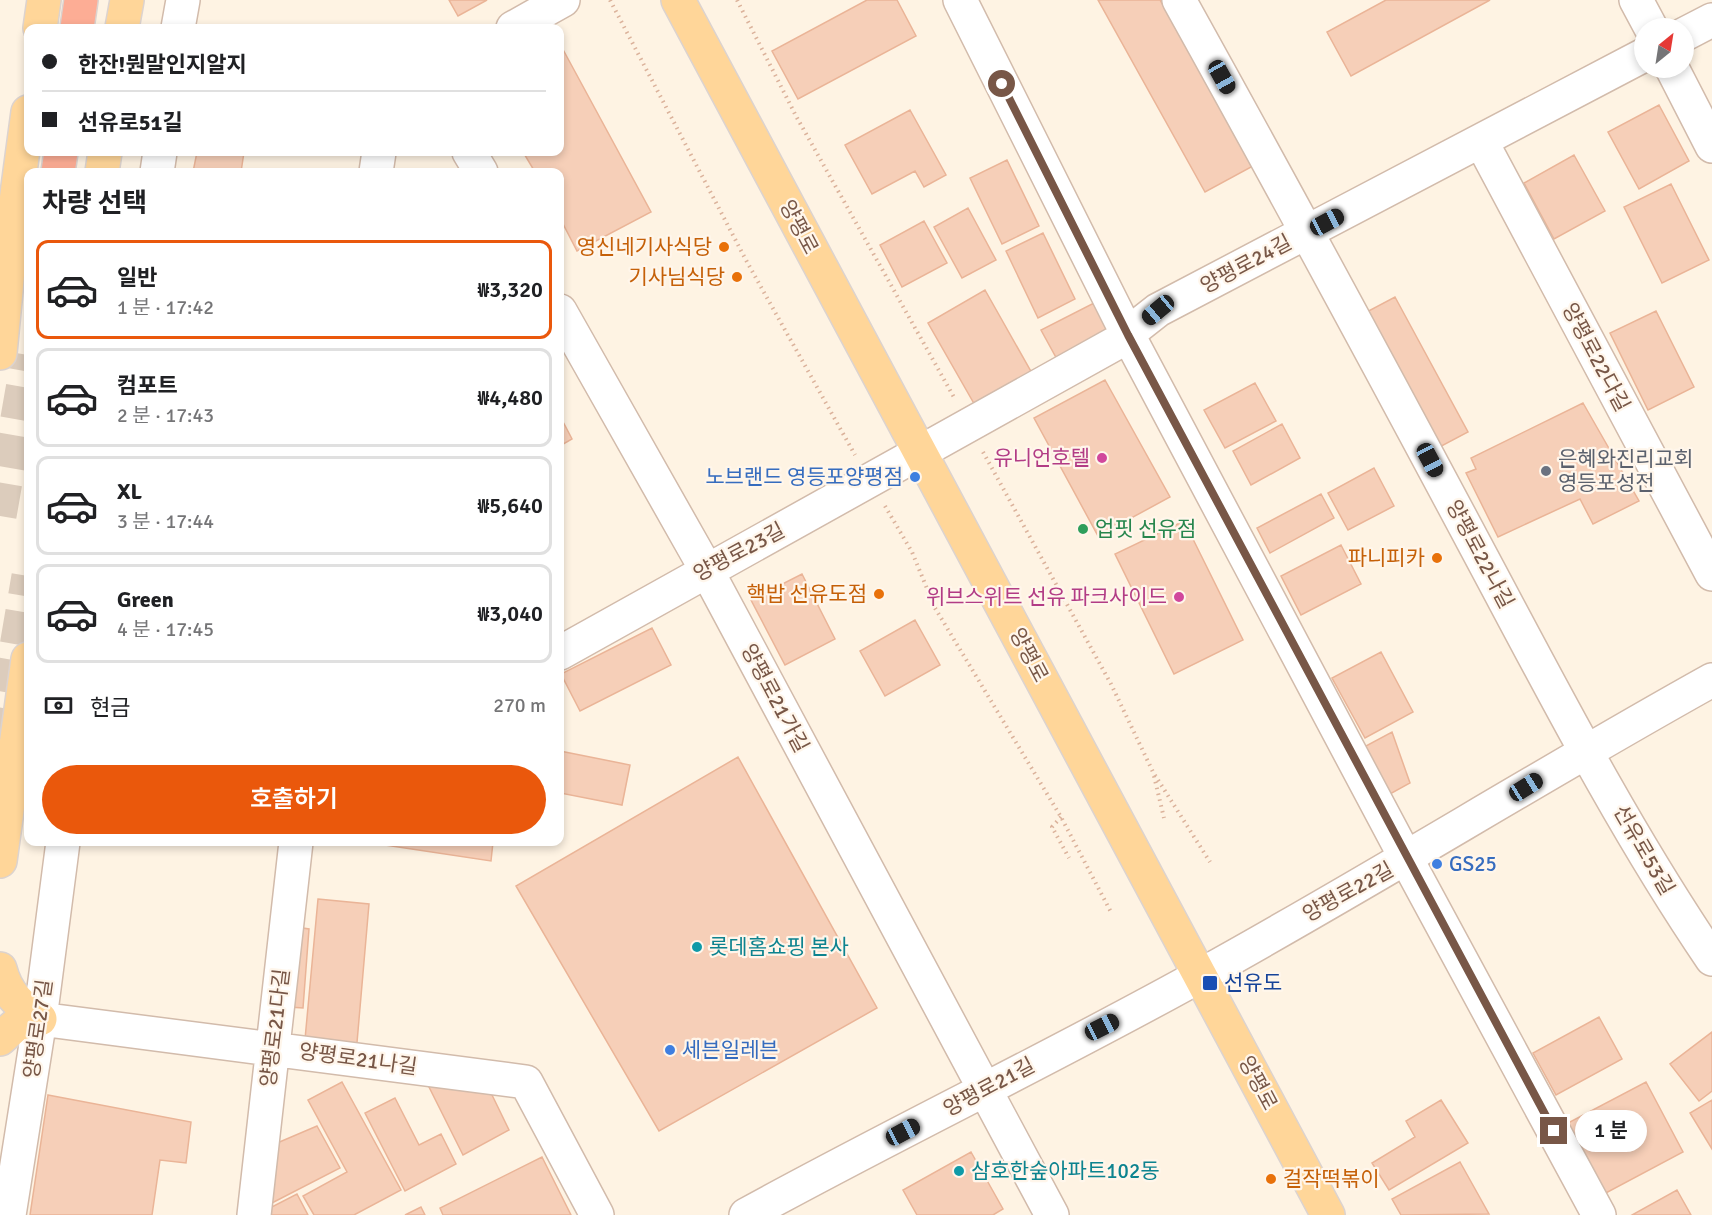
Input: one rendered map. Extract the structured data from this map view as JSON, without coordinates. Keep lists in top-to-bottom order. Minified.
{"streets":{"main road":["양평로"],"street":["양평로24길","양평로22다길","양평로23길","양평로22나길","양평로21가길","선유로53길","양평로22길","양평로21다길","양평로27길","양평로21나길","양평로21길"]},"crossings":[["양평로","양평로24길"],["양평로","양평로23길"],["양평로","양평로22길"],["양평로","양평로21길"],["양평로24길","양평로22다길"],["양평로24길","양평로23길"],["양평로24길","양평로22나길"],["양평로23길","양평로21가길"],["양평로22나길","선유로53길"],["양평로22나길","양평로22길"],["양평로21가길","양평로21길"],["선유로53길","양평로22길"],["양평로22길","양평로21길"],["양평로21다길","양평로21나길"],["양평로27길","양평로21나길"]],"places":{"other":["영신네기사식당","기사님식당","유니언호텔","은혜와진리교회 영등포성전","노브랜드 영등포양평점","업핏 선유점","파니피카","핵밥 선유도점","위브스위트 선유 파크사이드","GS25","롯데홈쇼핑 본사","세븐일레븐","삼호한숲아파트102동","걸작떡볶이"],"transit":["선유도"]},"north":"top right","page":{"banner":["한잔!뭔말인지알지","선유로51길"],"heading":"차량 선택","list":[{"name":"일반","note":"1 분 · 17:42","value":"₩3,320"},{"name":"컴포트","note":"2 분 · 17:43","value":"₩4,480"},{"name":"XL","note":"3 분 · 17:44","value":"₩5,640"},{"name":"Green","note":"4 분 · 17:45","value":"₩3,040"}],"pay":["현금","270 m"],"buttons":"호출하기","bubble":"1 분"}}
